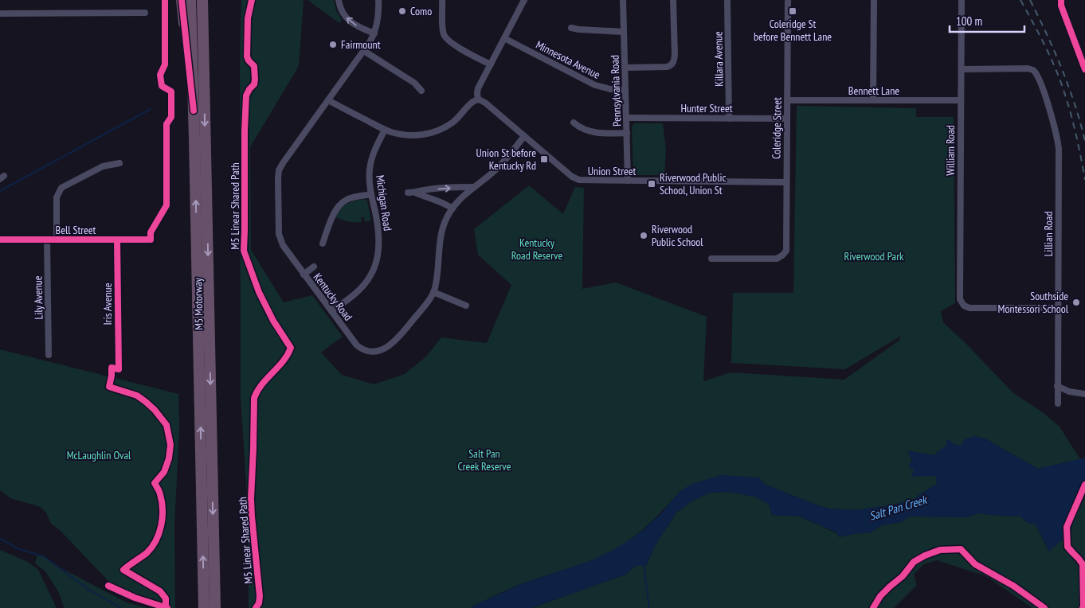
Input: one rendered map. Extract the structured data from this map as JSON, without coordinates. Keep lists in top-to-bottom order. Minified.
{"streets":{"highway":["M5 Motorway"],"street":["Killara Avenue","Minnesota Avenue","Pennsylvania Road","Bennett Lane","Hunter Street","Coleridge Street","William Road","Union Street","Michigan Road","Bell Street","Lillian Road","Kentucky Road","Lily Avenue","Iris Avenue"],"cycle path":["M5 Linear Shared Path"]},"crossings":[["Killara Avenue","Hunter Street"],["Minnesota Avenue","Pennsylvania Road"],["Pennsylvania Road","Hunter Street"],["Pennsylvania Road","Union Street"],["Bennett Lane","Coleridge Street"],["Bennett Lane","William Road"],["Hunter Street","Coleridge Street"],["Coleridge Street","Union Street"],["William Road","Lillian Road"],["Union Street","Kentucky Road"],["Michigan Road","Kentucky Road"],["Bell Street","Lily Avenue"],["Bell Street","Iris Avenue"]],"water":["Salt Pan Creek"],"parks":["Kentucky Road Reserve","Riverwood Park","Salt Pan Creek Reserve","McLaughlin Oval"],"places":{"other":["Como","Fairmount","Riverwood Public School","Southside Montessori School"],"transit":["Coleridge St before Bennett Lane","Union St before Kentucky Rd","Riverwood Public School, Union St"]},"scale_bar":"100 m"}
